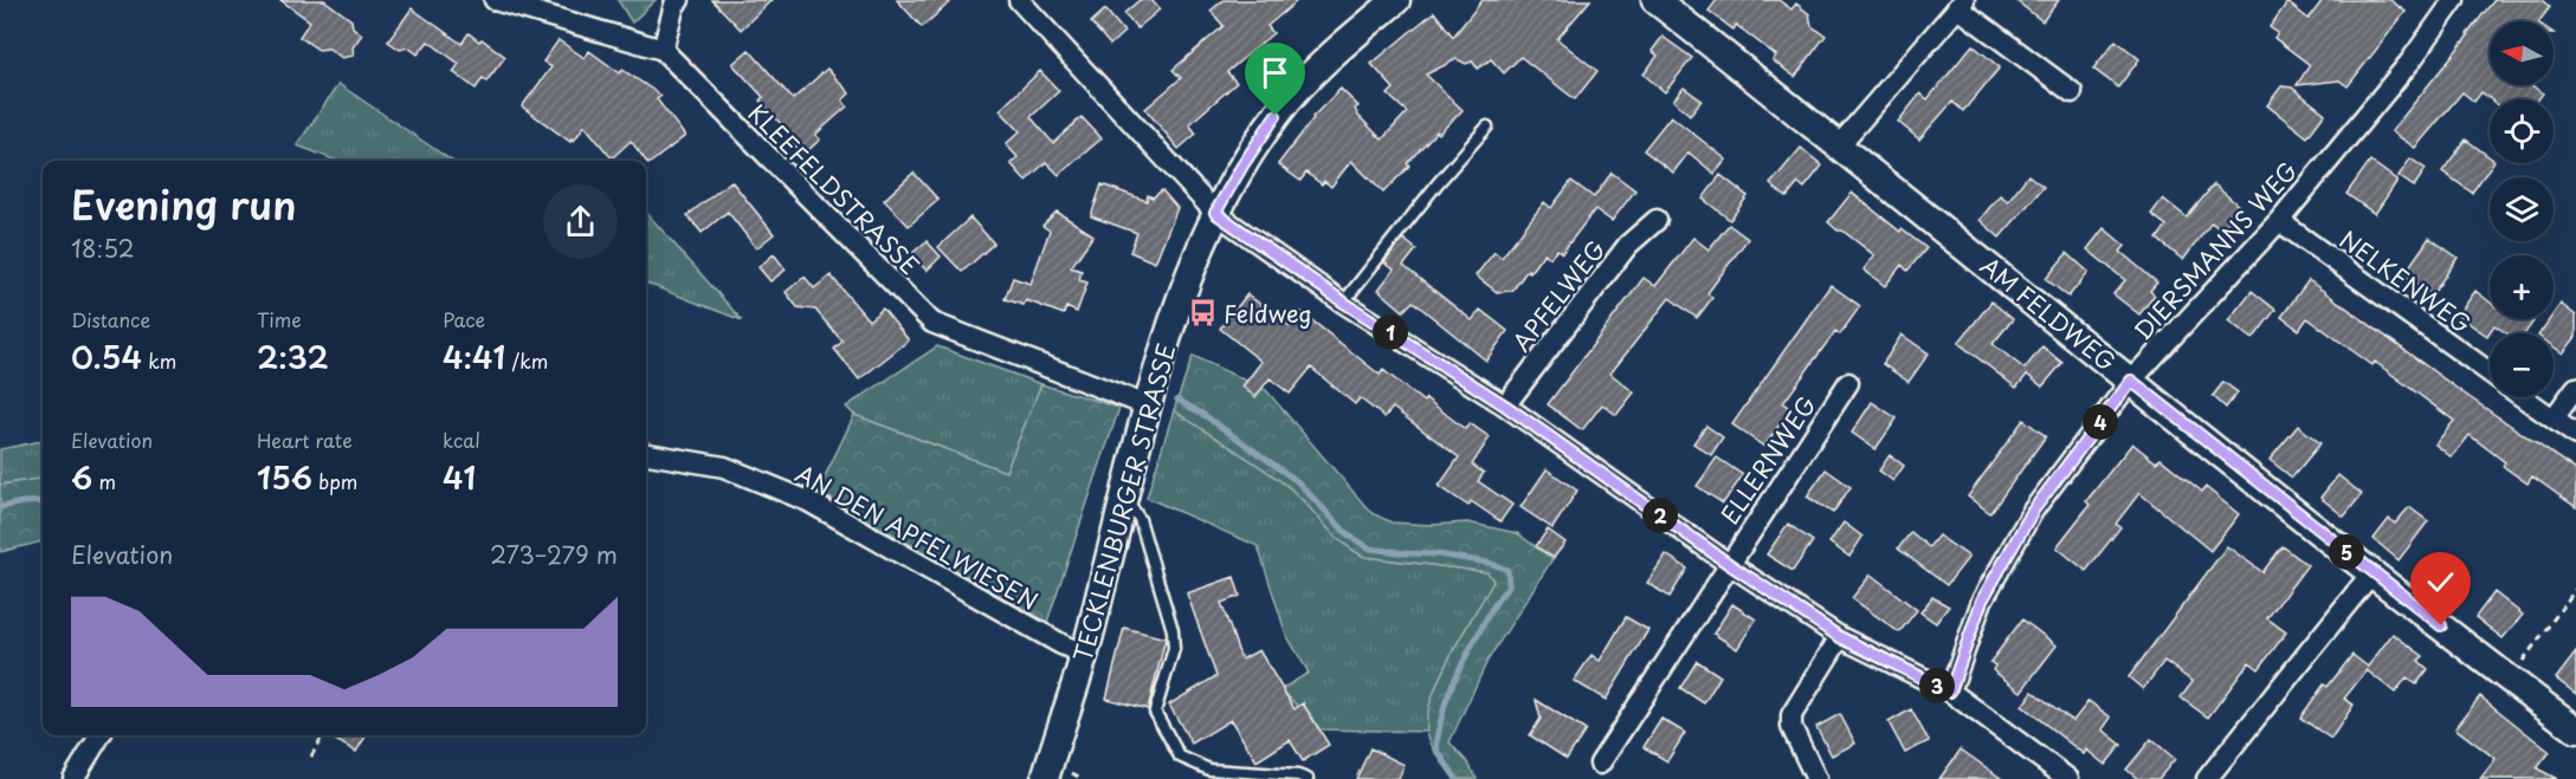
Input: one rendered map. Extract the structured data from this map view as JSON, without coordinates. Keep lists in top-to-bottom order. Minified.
{"streets":{"street":["KLEEFELDSTRASSE","DIERSMANNS WEG","NELKENWEG","APFELWEG","AM FELDWEG","ELLERNWEG","TECKLENBURGER STRASSE","AN DEN APFELWIESEN"]},"crossings":[["KLEEFELDSTRASSE","TECKLENBURGER STRASSE"],["DIERSMANNS WEG","NELKENWEG"],["DIERSMANNS WEG","AM FELDWEG"],["TECKLENBURGER STRASSE","AN DEN APFELWIESEN"]],"places":{"bus stop":["Feldweg"]},"north":"left","page":{"map_buttons":["+","−"],"heading":["Evening run","18:52"],"stats":[["Distance","0.54 km"],["Time","2:32"],["Pace","4:41 /km"],["Elevation","6 m"],["Heart rate","156 bpm"],["kcal","41"]],"pins":["1","4","2","5","3"],"chart":["Elevation","273–279 m"]}}
